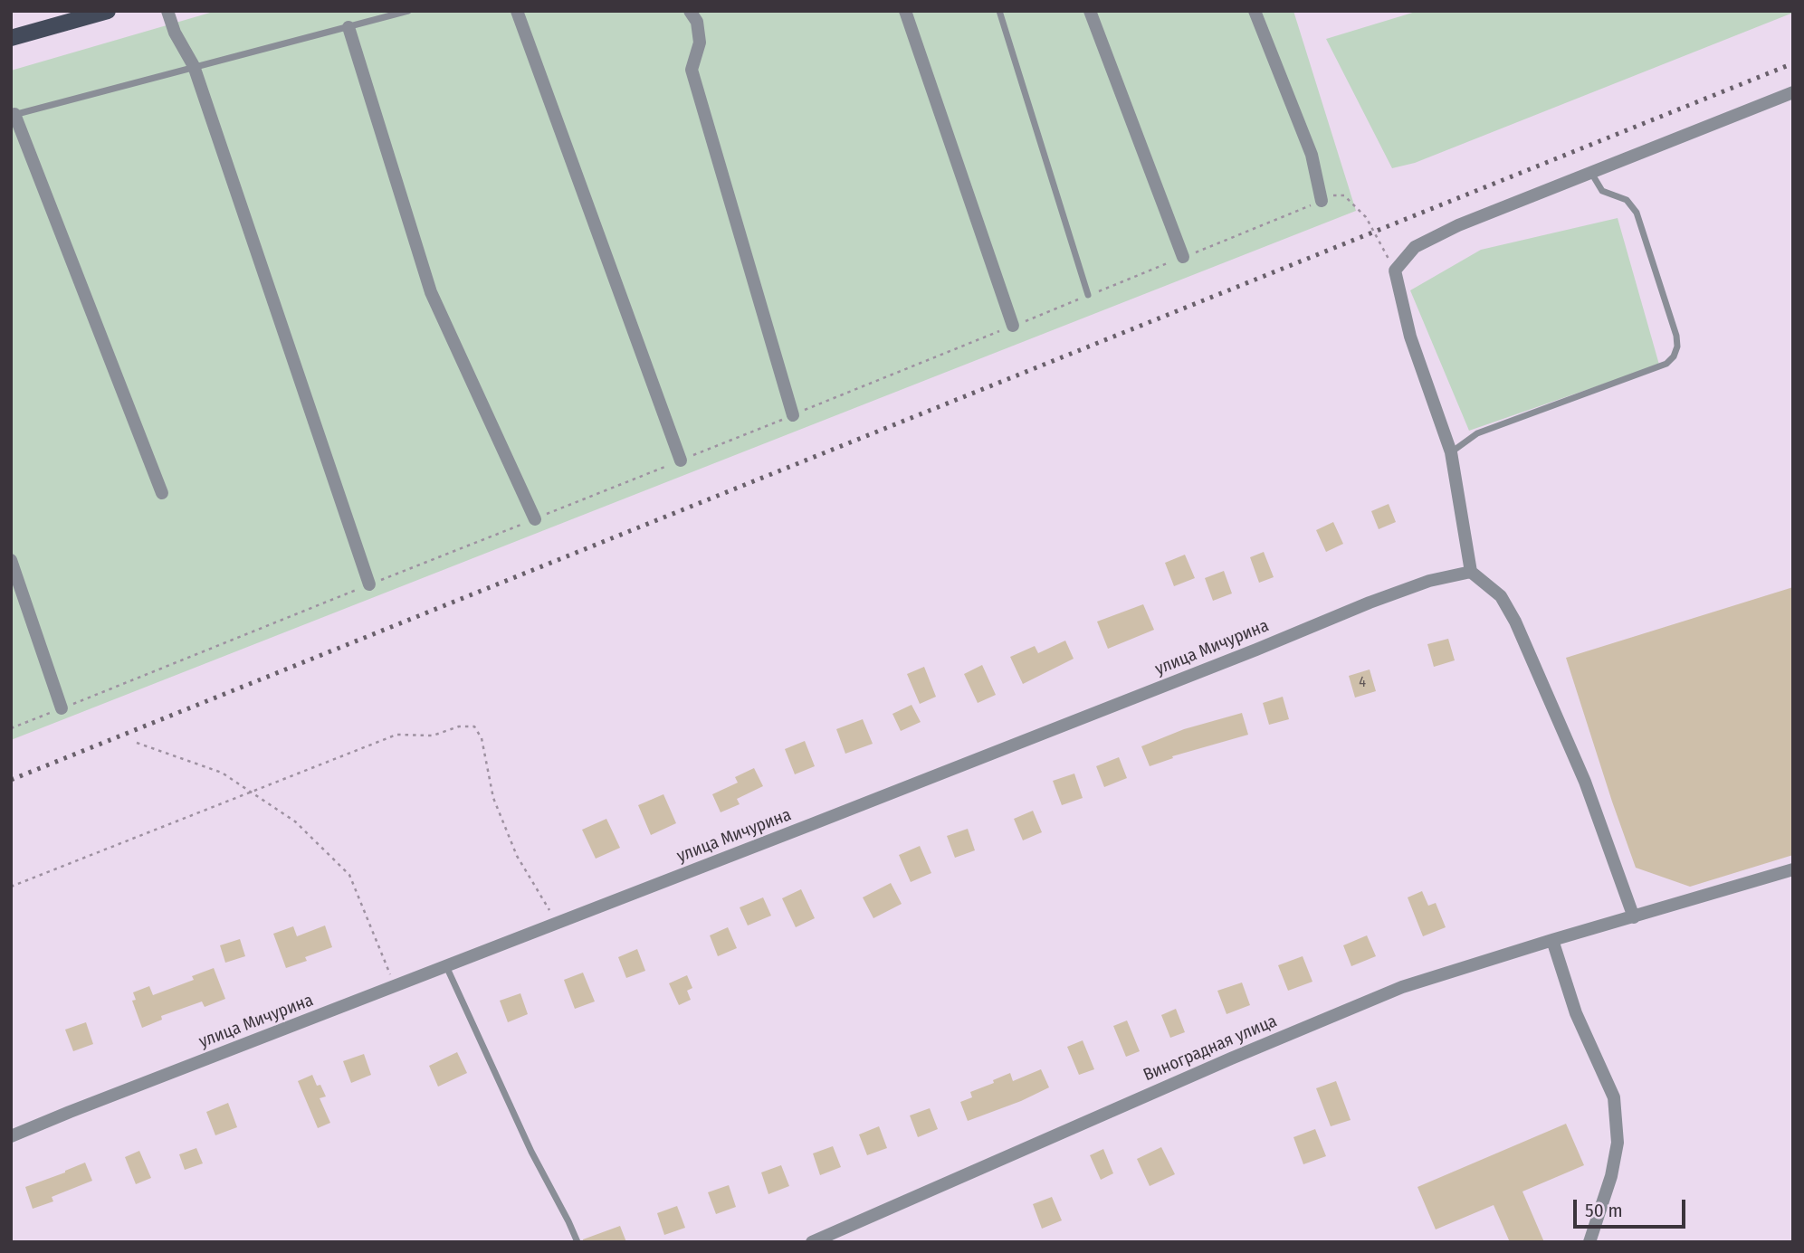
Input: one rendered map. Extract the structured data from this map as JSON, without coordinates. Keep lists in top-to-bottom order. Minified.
{"streets":{"street":["улица Мичурина","Виноградная улица"]},"house_numbers":["4"],"scale_bar":"50 m"}
